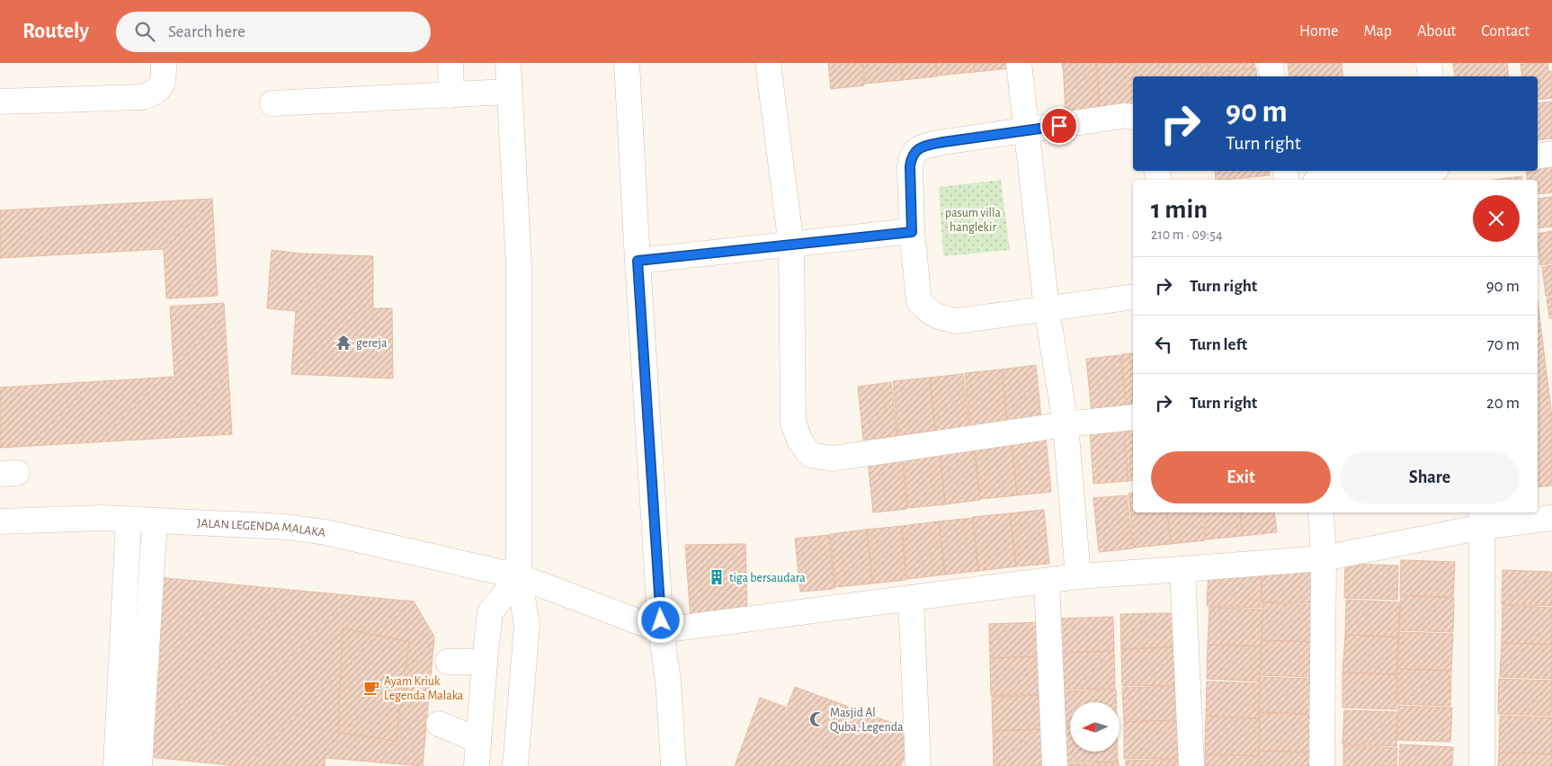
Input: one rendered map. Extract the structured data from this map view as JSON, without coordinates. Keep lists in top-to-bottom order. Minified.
{"streets":{"street":["JALAN LEGENDA MALAKA"]},"parks":["pasum villa hanglekir"],"places":{"temple":["gereja"],"building":["tiga bersaudara"],"cafe":["Ayam Kriuk Legenda Malaka"],"mosque":["Masjid Al Quba, Legenda"]},"north":"left","page":{"header":"Routely","search":"Search here","nav":["Home","Map","About","Contact"],"turn":["90 m","Turn right"],"heading":["1 min","210 m · 09:54"],"list":[{"name":"Turn right","value":"90 m"},{"name":"Turn left","value":"70 m"},{"name":"Turn right","value":"20 m"}],"buttons":["Exit","Share"]}}
